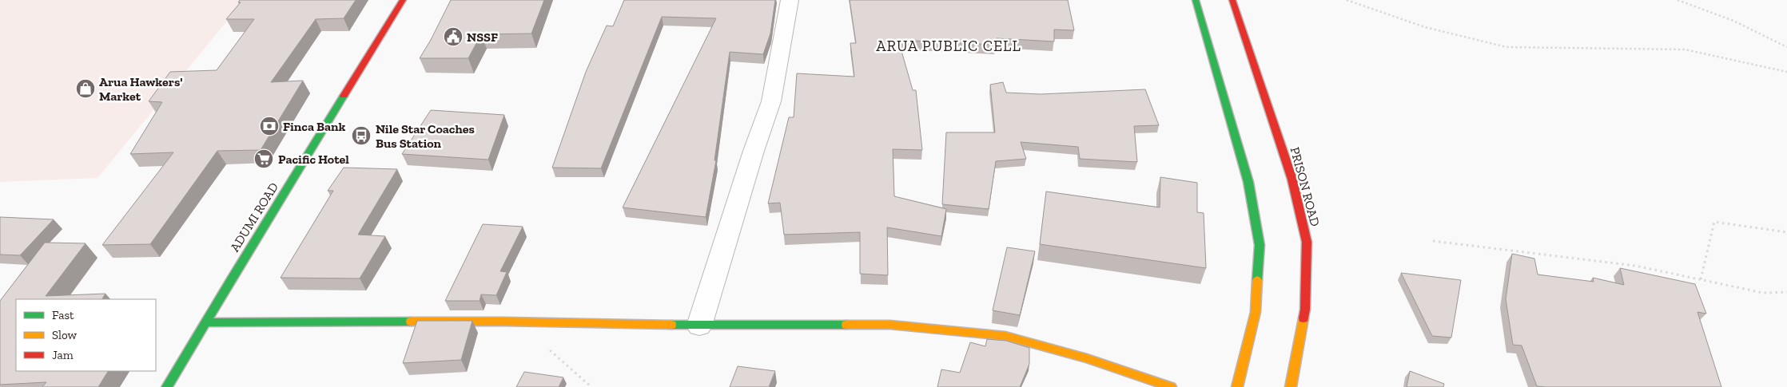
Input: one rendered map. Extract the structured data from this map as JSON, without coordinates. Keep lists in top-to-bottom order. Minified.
{"streets":{"street":["PRISON ROAD","ADUMI ROAD"]},"districts":["ARUA PUBLIC CELL"],"places":{"public building":["NSSF"],"shop":["Arua Hawkers' Market"],"bank":["Finca Bank"],"bus stop":["Nile Star Coaches Bus Station"],"supermarket":["Pacific Hotel"]},"legend":["Fast","Slow","Jam"]}
